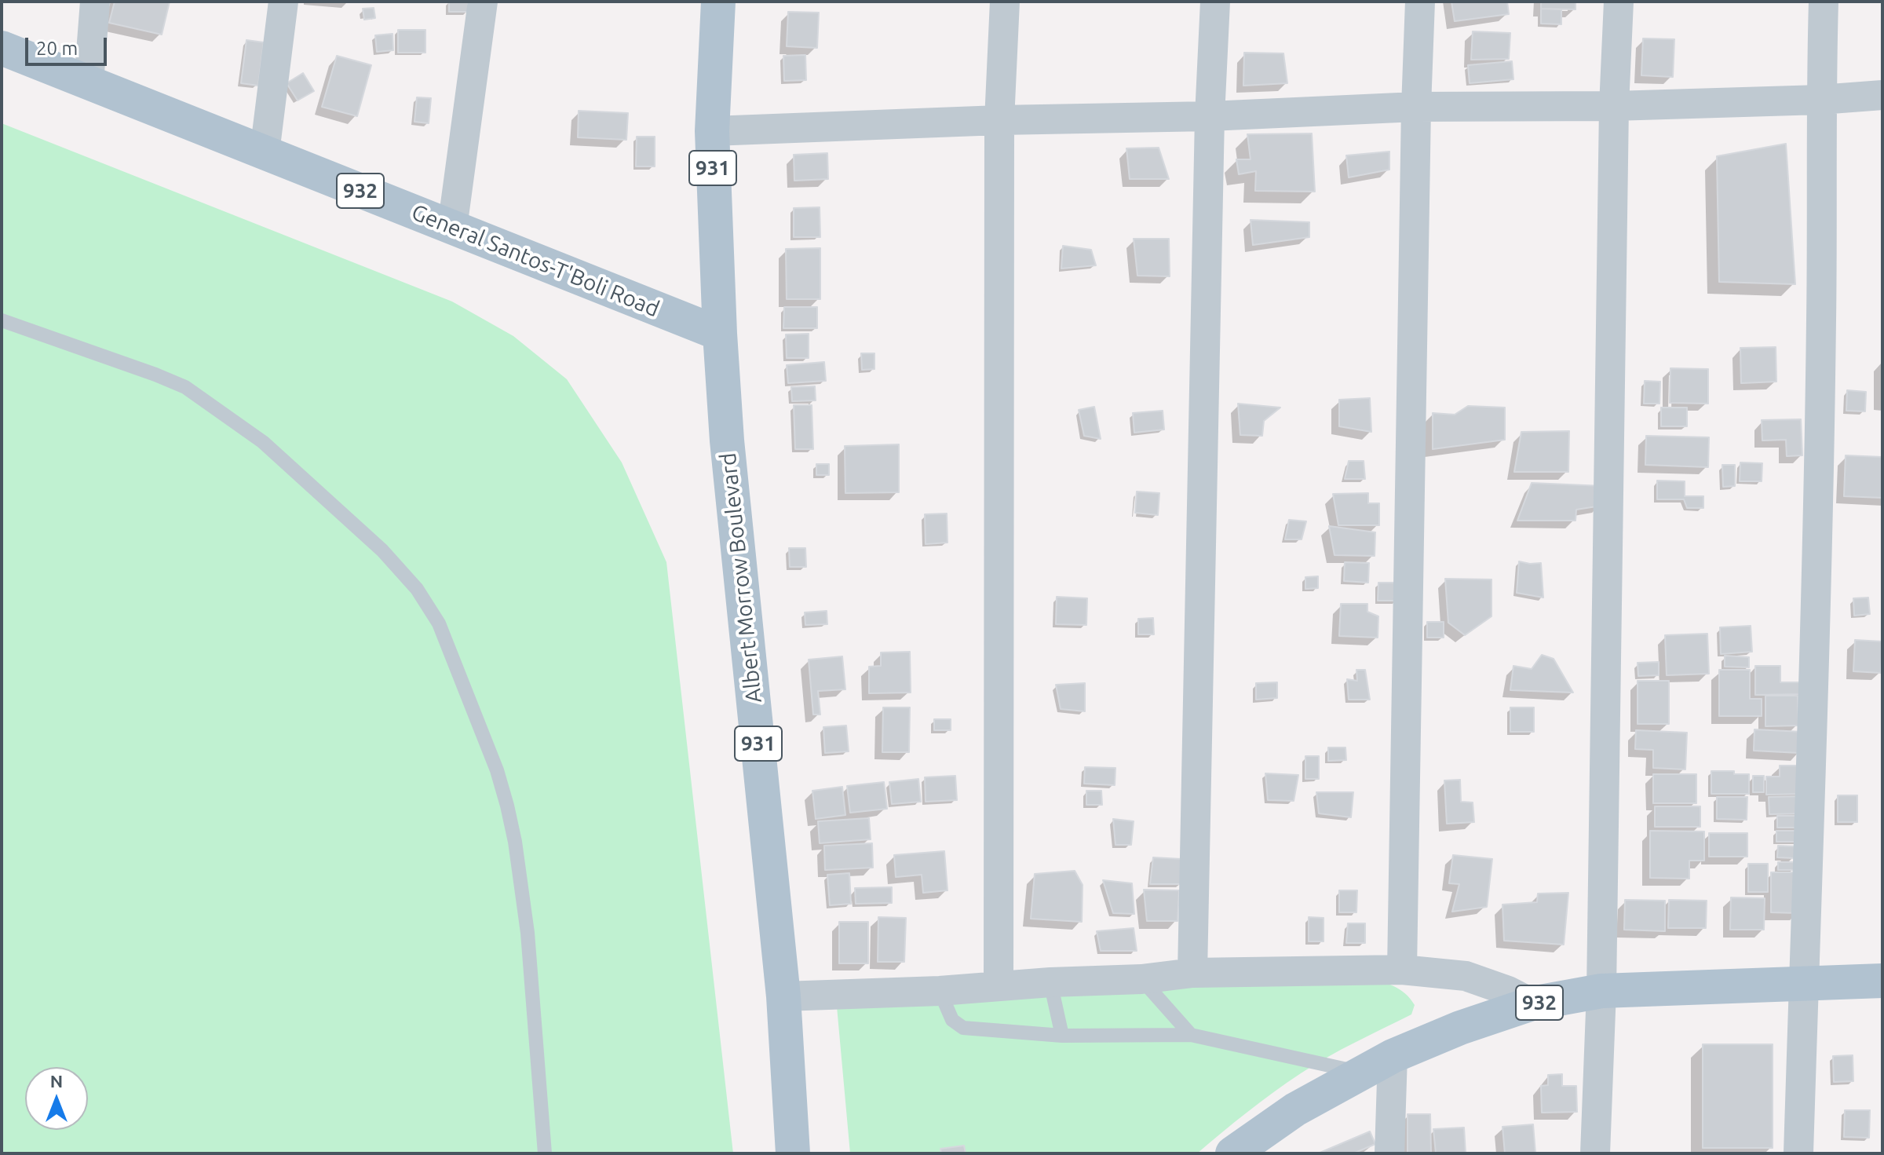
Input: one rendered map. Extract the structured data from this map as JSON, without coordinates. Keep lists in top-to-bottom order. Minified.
{"streets":{"main road":["931","932","General Santos-T'Boli Road","Albert Morrow Boulevard"]},"crossings":[["General Santos-T'Boli Road","Albert Morrow Boulevard"]],"scale_bar":"20 m","north":"top"}
